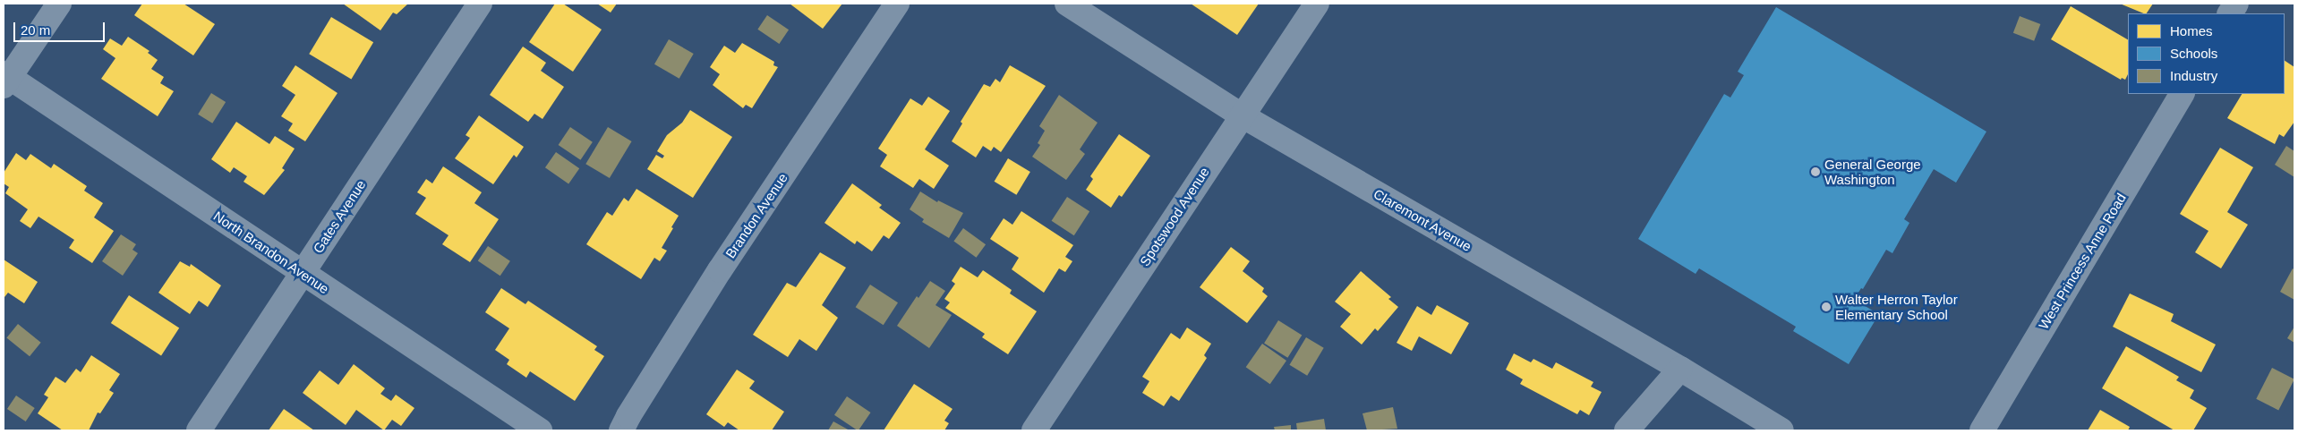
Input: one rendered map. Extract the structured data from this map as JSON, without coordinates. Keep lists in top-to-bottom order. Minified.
{"streets":{"street":["Brandon Avenue","Gates Avenue","Spotswood Avenue","Claremont Avenue","North Brandon Avenue","West Princess Anne Road"]},"crossings":[["Gates Avenue","North Brandon Avenue"],["Spotswood Avenue","Claremont Avenue"]],"places":["General George Washington","Walter Herron Taylor Elementary School"],"legend":["Homes","Schools","Industry"],"scale_bar":"20 m"}
